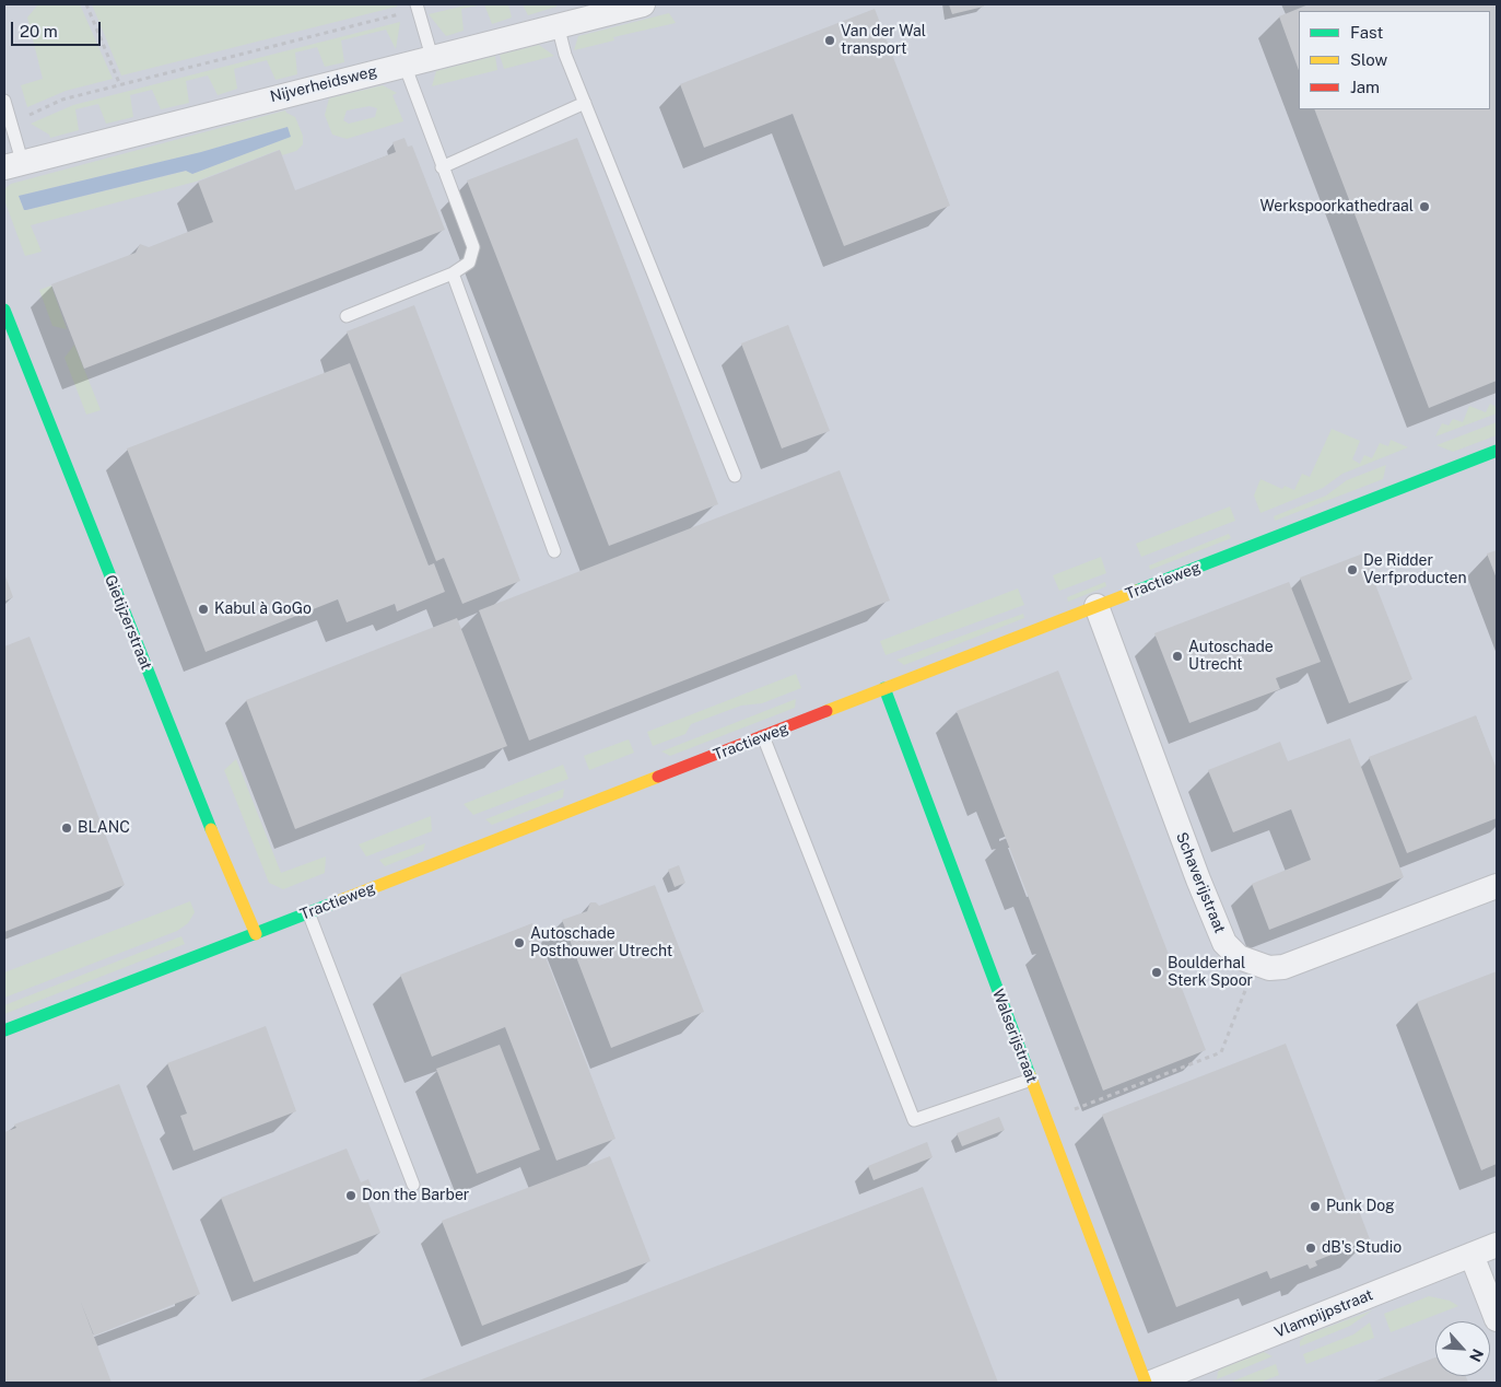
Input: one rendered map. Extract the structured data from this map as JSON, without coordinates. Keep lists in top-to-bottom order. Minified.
{"streets":{"street":["Nijverheidsweg","Tractieweg","Gietijzerstraat","Schaverijstraat","Walserijstraat","Vlampijpstraat"]},"crossings":[["Tractieweg","Gietijzerstraat"],["Tractieweg","Schaverijstraat"],["Tractieweg","Walserijstraat"]],"places":["Van der Wal transport","Werkspoorkathedraal","De Ridder Verfproducten","Kabul à GoGo","Autoschade Utrecht","BLANC","Autoschade Posthouwer Utrecht","Boulderhal Sterk Spoor","Don the Barber","Punk Dog","dB's Studio"],"legend":["Fast","Slow","Jam"],"scale_bar":"20 m","north":"bottom right"}
